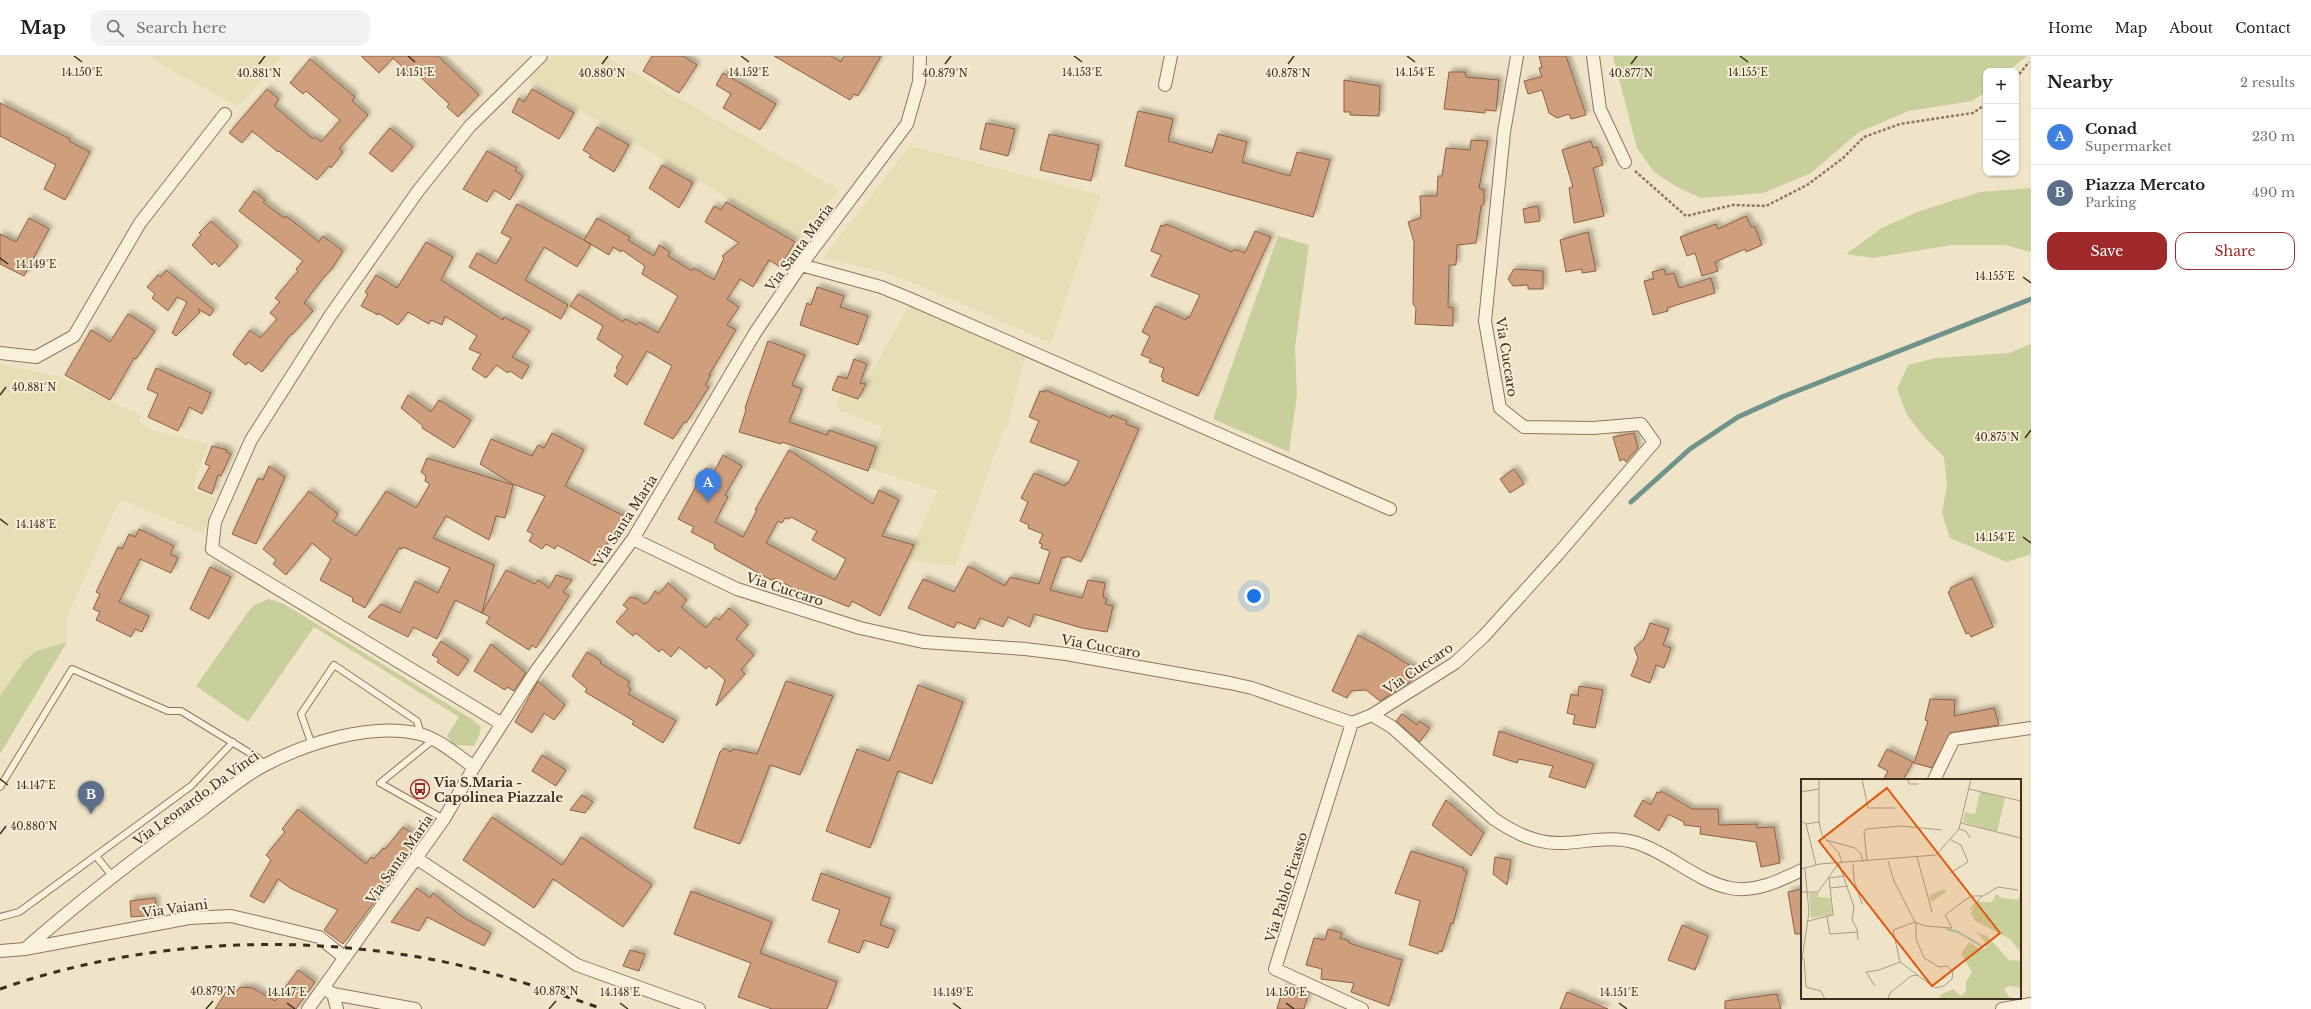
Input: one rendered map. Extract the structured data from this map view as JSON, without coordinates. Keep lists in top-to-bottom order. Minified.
{"streets":{"street":["Via Santa Maria","Via Cuccaro","Via Leonardo Da Vinci","Via Pablo Picasso","Via Vaiani"]},"crossings":[["Via Santa Maria","Via Cuccaro"],["Via Santa Maria","Via Leonardo Da Vinci"],["Via Santa Maria","Via Vaiani"],["Via Cuccaro","Via Pablo Picasso"],["Via Leonardo Da Vinci","Via Vaiani"]],"places":{"bus stop":["Via S.Maria - Capolinea Piazzale"]},"page":{"header":"Map","search":"Search here","nav":["Home","Map","About","Contact"],"heading":["Nearby","2 results"],"map_buttons":["+","−"],"list":[{"mark":"A","name":"Conad","note":"Supermarket","value":"230 m"},{"mark":"B","name":"Piazza Mercato","note":"Parking","value":"490 m"}],"buttons":["Save","Share"],"pins":["A","B"]},"coordinates":["14.150°E","14.151°E","14.152°E","14.153°E","14.154°E","14.155°E","40.881°N","40.880°N","40.879°N","40.878°N","40.877°N","14.149°E","40.875°N","14.148°E","14.147°E"]}
